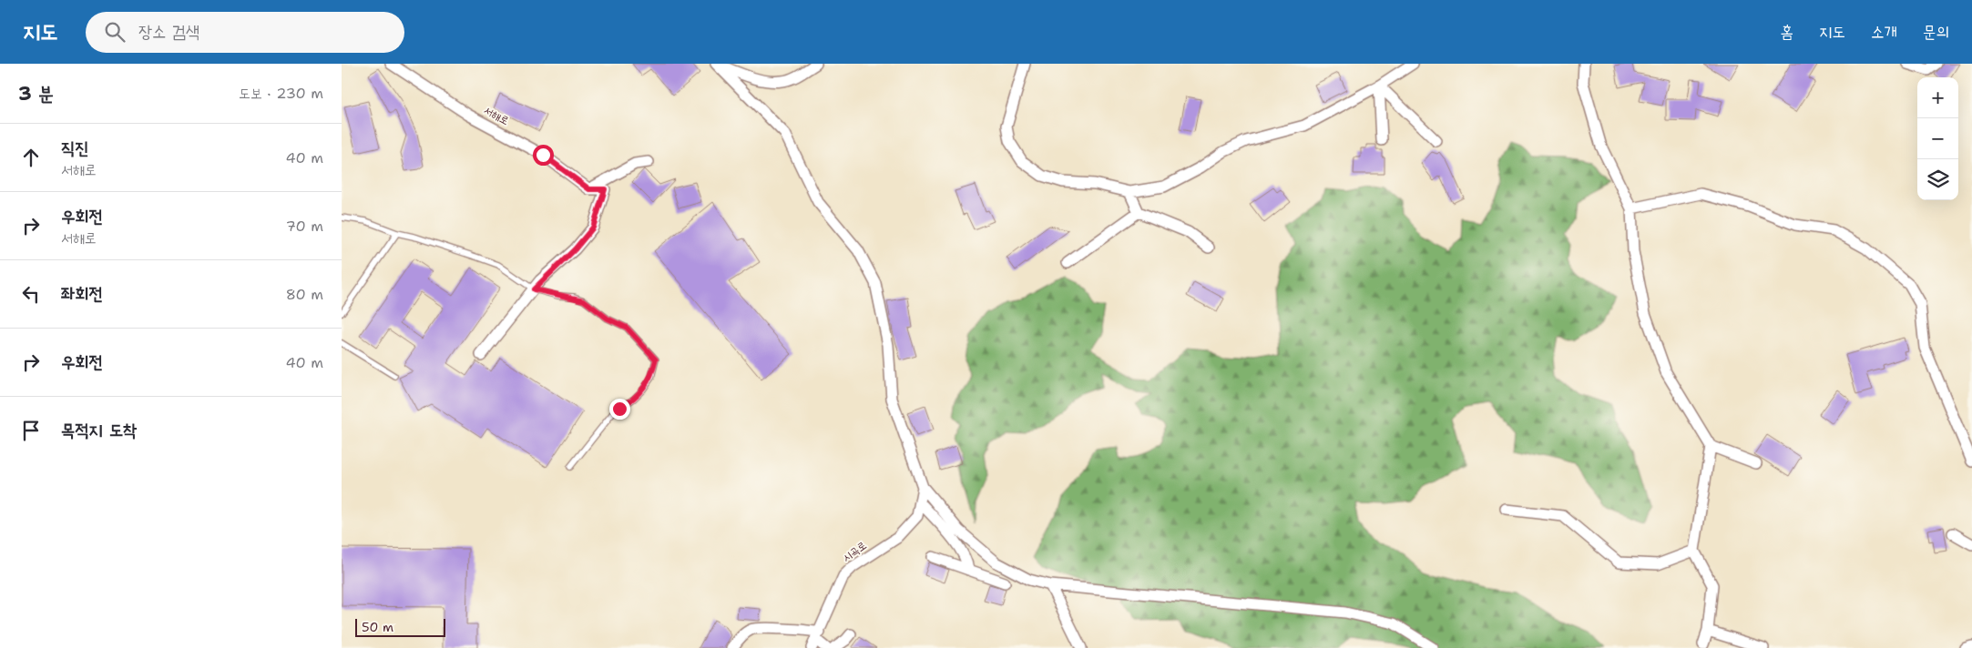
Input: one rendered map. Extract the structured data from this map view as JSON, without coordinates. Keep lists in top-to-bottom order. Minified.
{"streets":{"street":["서해로","시곡로"]},"scale_bar":"50 m","page":{"header":"지도","search":"장소 검색","nav":["홈","지도","소개","문의"],"heading":["3 분","도보 · 230 m"],"map_buttons":["+","−"],"list":[["직진","서해로","40 m"],["우회전","서해로","70 m"],["좌회전","80 m"],["우회전","40 m"],"목적지 도착"],"scale":"50 m"}}
